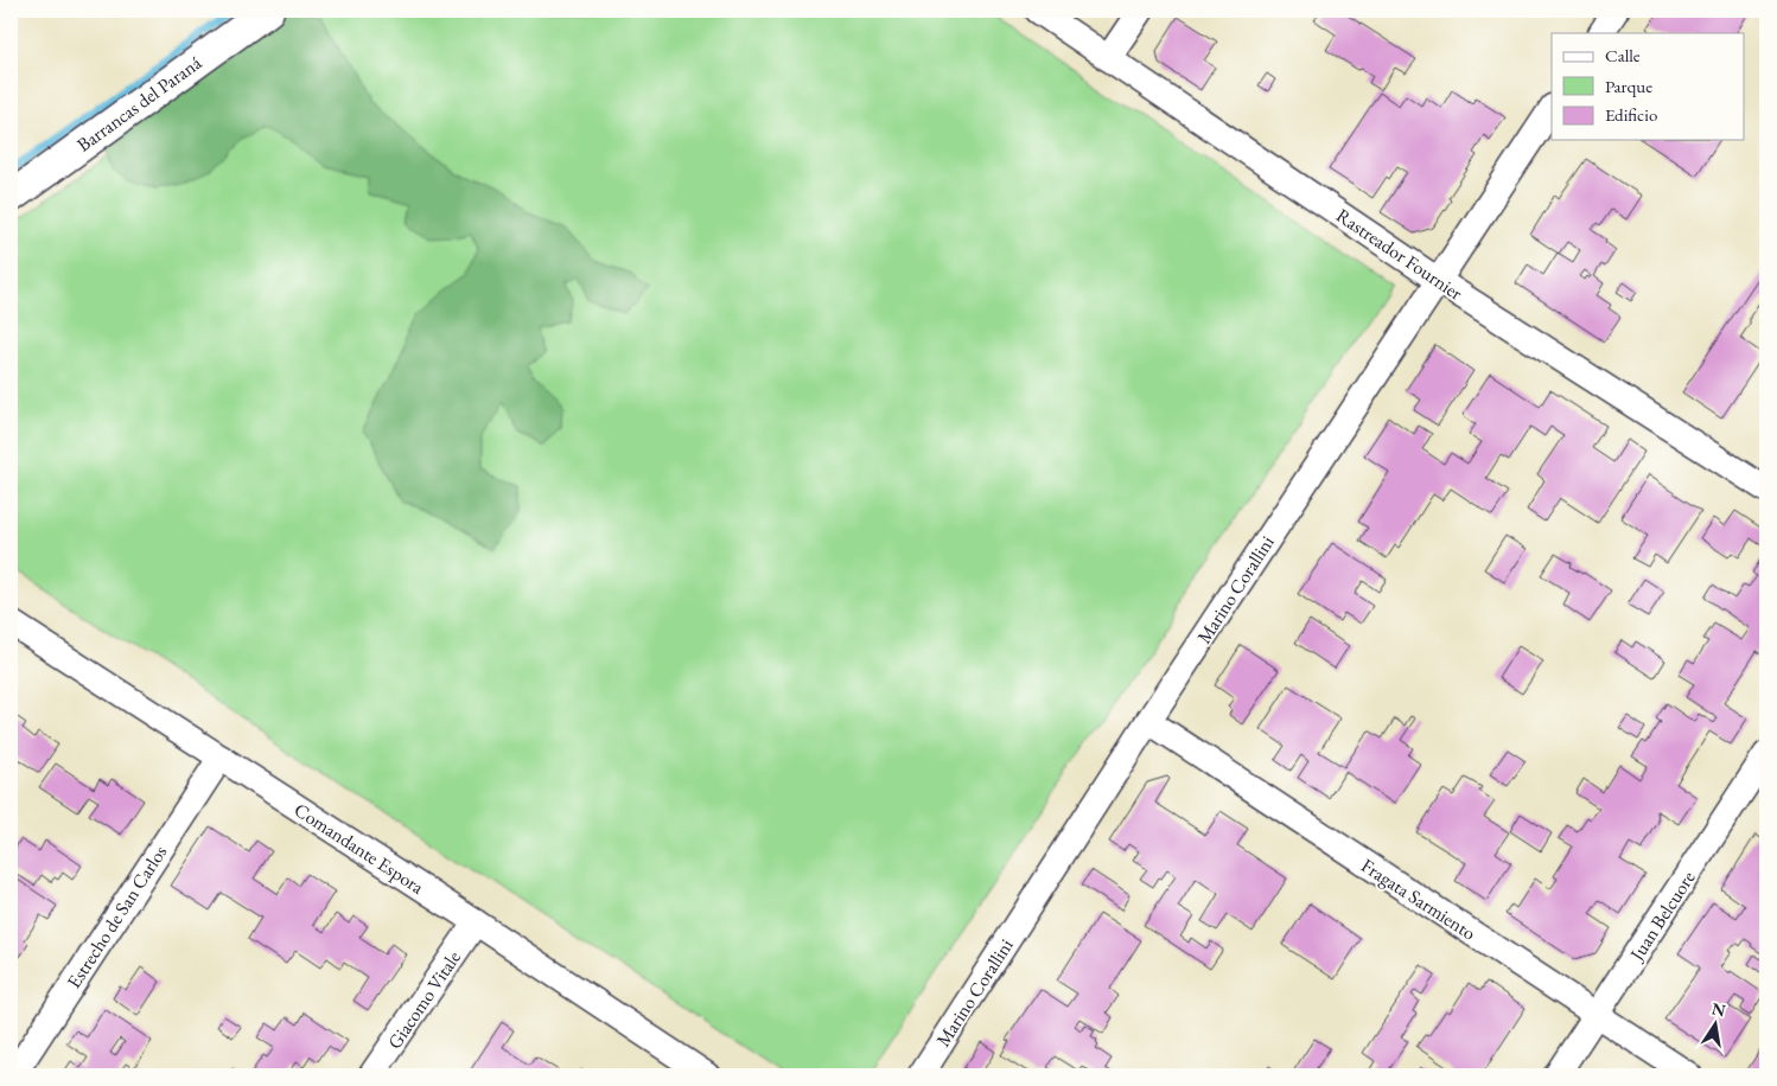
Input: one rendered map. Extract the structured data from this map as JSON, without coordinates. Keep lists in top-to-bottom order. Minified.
{"streets":{"street":["Barrancas del Paraná","Rastreador Fournier","Marino Corallini","Comandante Espora","Fragata Sarmiento","Juan Belcuore","Estrecho de San Carlos","Giacomo Vitale"]},"crossings":[["Rastreador Fournier","Marino Corallini"],["Marino Corallini","Fragata Sarmiento"],["Comandante Espora","Estrecho de San Carlos"],["Comandante Espora","Giacomo Vitale"],["Fragata Sarmiento","Juan Belcuore"]],"legend":["Calle","Parque","Edificio"],"north":"top"}
